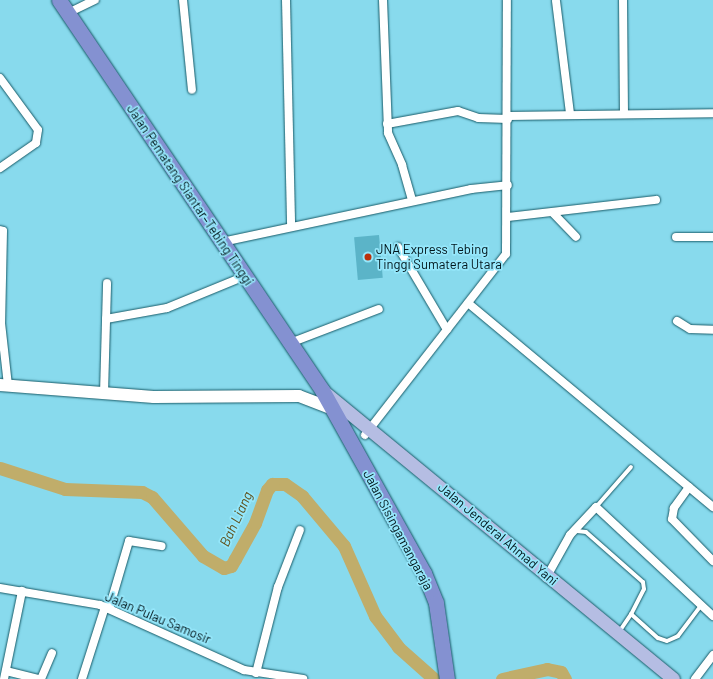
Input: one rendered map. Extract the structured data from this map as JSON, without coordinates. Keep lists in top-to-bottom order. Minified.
{"streets":{"highway":["Jalan Pematang Siantar–Tebing Tinggi","Jalan Sisingamangaraja"],"main road":["Jalan Jenderal Ahmad Yani"],"street":["Jalan Pulau Samosir"]},"crossings":[["Jalan Pematang Siantar–Tebing Tinggi","Jalan Sisingamangaraja"],["Jalan Pematang Siantar–Tebing Tinggi","Jalan Jenderal Ahmad Yani"],["Jalan Sisingamangaraja","Jalan Jenderal Ahmad Yani"]],"water":["Bah Liang"],"places":["JNA Express Tebing Tinggi Sumatera Utara"]}
